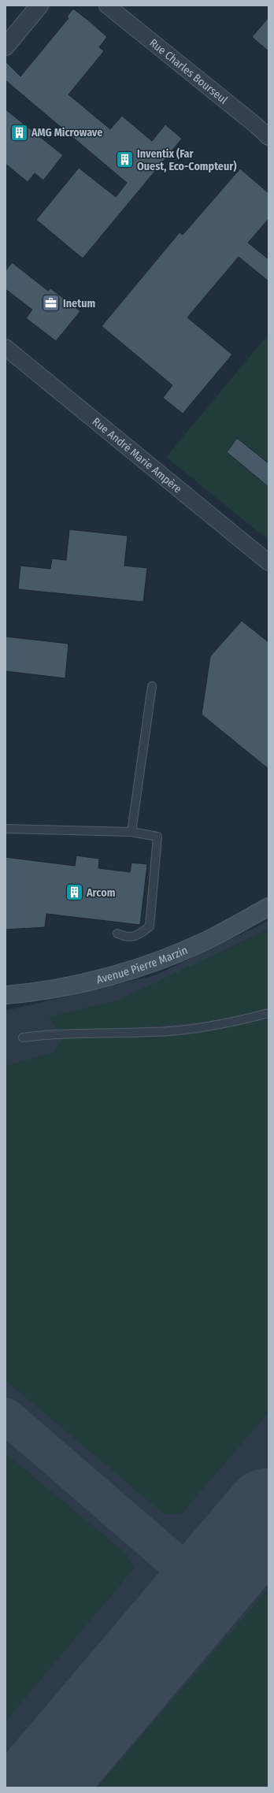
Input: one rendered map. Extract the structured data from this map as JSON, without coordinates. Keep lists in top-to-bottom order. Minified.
{"streets":{"main road":["Avenue Pierre Marzin"],"street":["Rue Charles Bourseul","Rue André Marie Ampère"]},"places":{"building":["AMG Microwave","Inventix (Far Ouest, Eco-Compteur)","Arcom"],"office":["Inetum"]}}
